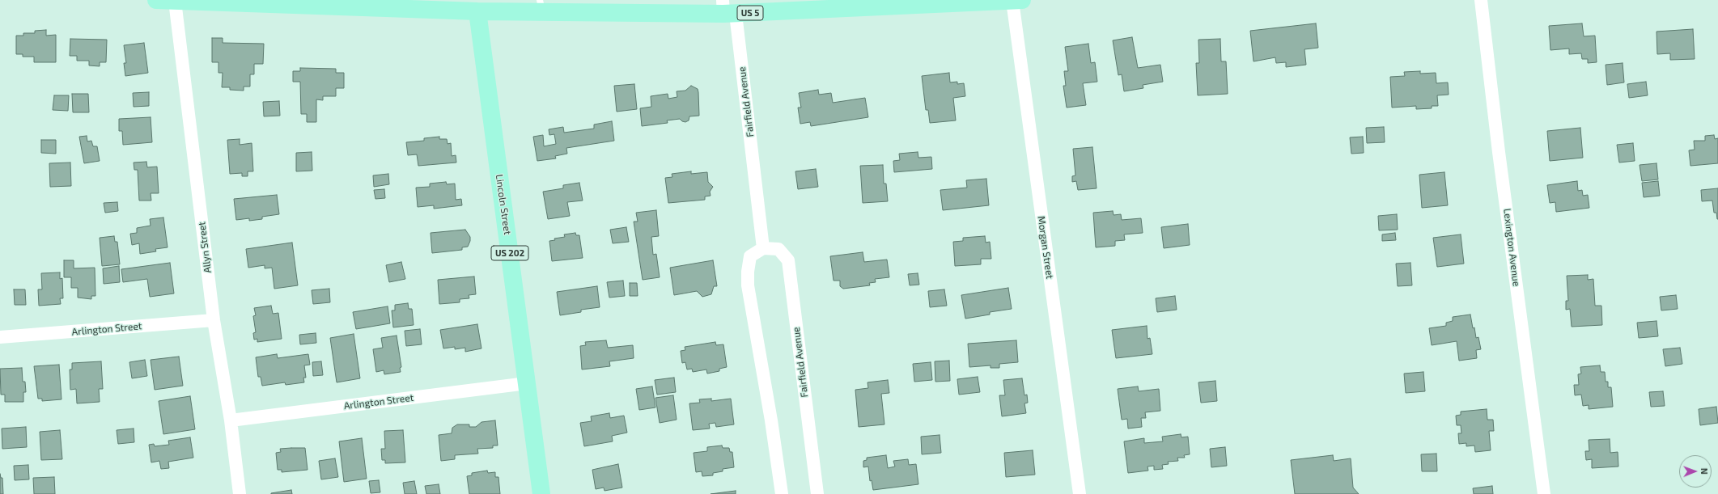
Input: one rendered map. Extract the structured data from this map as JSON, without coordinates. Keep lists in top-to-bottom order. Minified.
{"streets":{"main road":["US 5","Lincoln Street","US 202"],"street":["Fairfield Avenue","Allyn Street","Morgan Street","Lexington Avenue","Arlington Street"]},"crossings":[["US 5","Fairfield Avenue"],["US 5","Lincoln Street"],["US 5","Allyn Street"],["US 5","Morgan Street"],["Lincoln Street","Arlington Street"],["Allyn Street","Arlington Street"]],"north":"right"}
